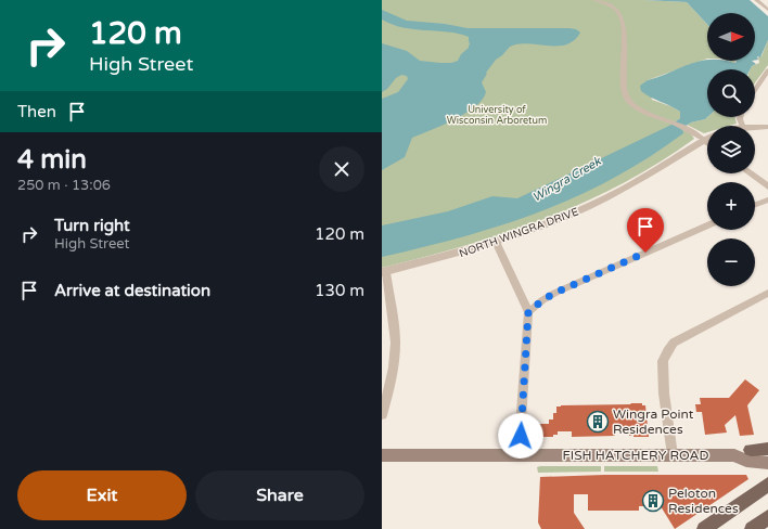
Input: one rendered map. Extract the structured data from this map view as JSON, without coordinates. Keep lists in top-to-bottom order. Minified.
{"streets":{"main road":["FISH HATCHERY ROAD"],"street":["NORTH WINGRA DRIVE"]},"water":["Wingra Creek"],"parks":["University of Wisconsin Arboretum"],"places":{"building":["Wingra Point Residences","Peloton Residences"]},"north":"right","page":{"turn":["120 m","High Street"],"map_buttons":["+","−"],"then":"Then","heading":["4 min","250 m · 13:06"],"list":[{"name":"Turn right","note":"High Street","value":"120 m"},{"name":"Arrive at destination","value":"130 m"}],"buttons":["Exit","Share"]}}
